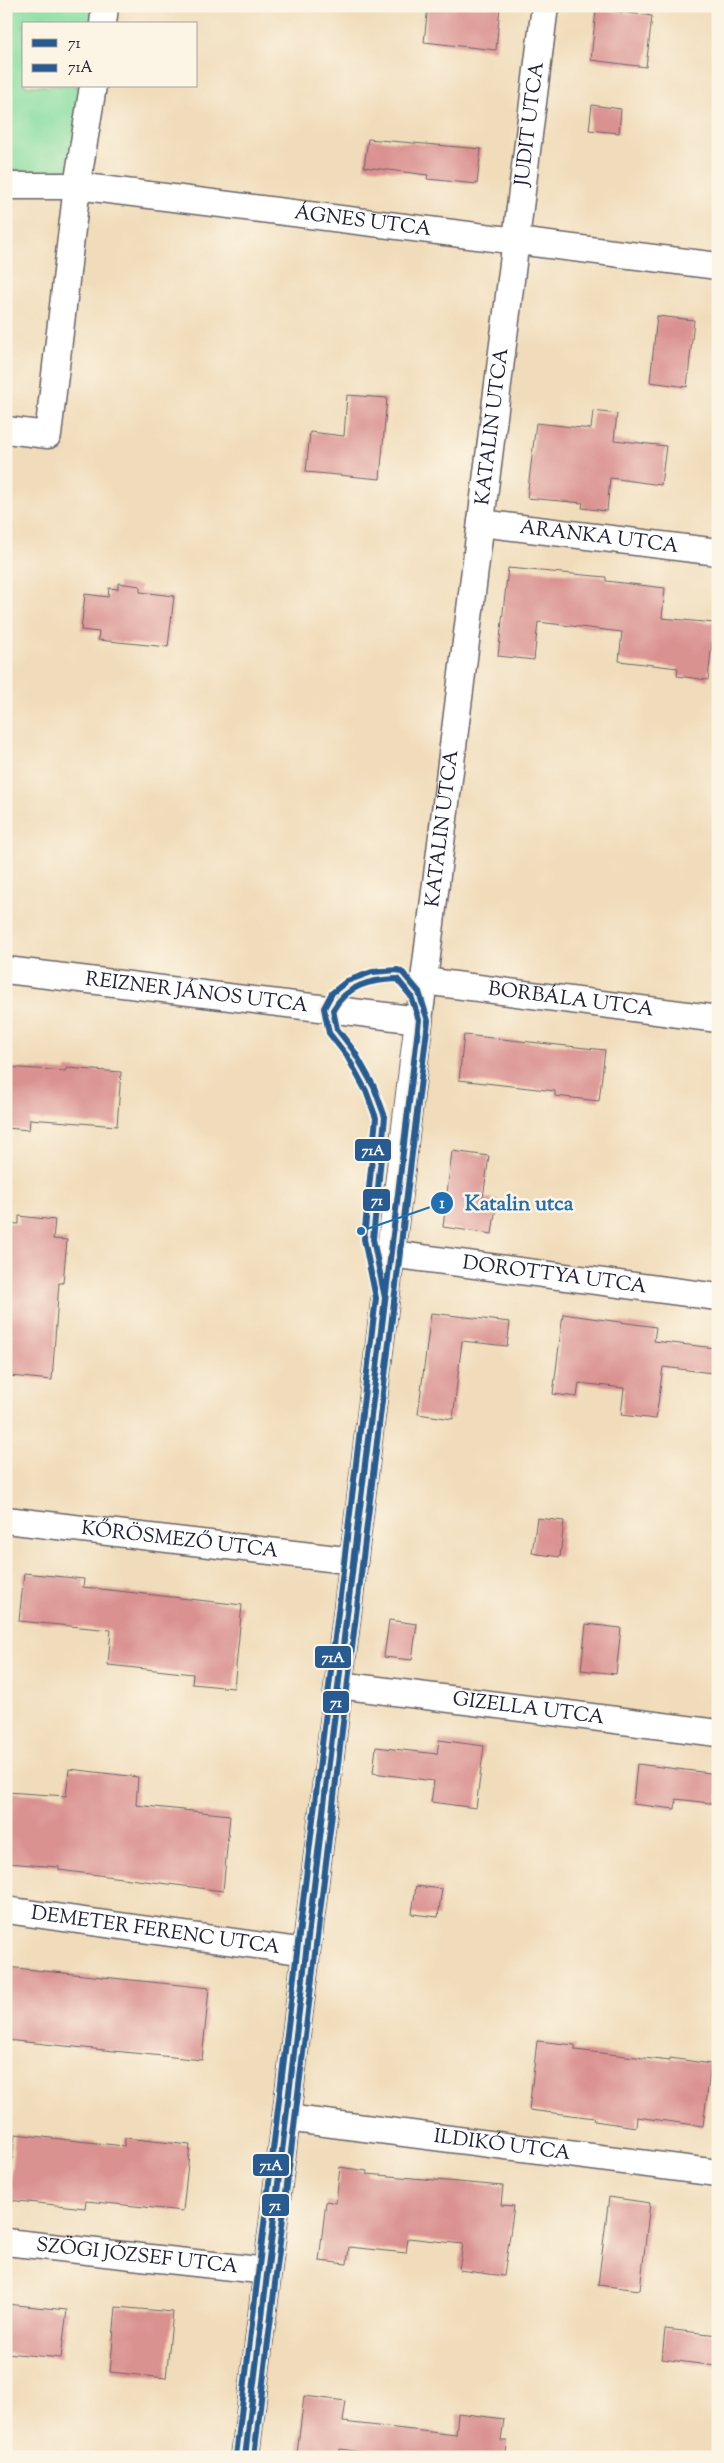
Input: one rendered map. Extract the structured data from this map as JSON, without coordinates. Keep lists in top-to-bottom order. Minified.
{"streets":{"street":["JUDIT UTCA","ÁGNES UTCA","KATALIN UTCA","ARANKA UTCA","REIZNER JÁNOS UTCA","BORBÁLA UTCA","DOROTTYA UTCA","KŐRÖSMEZŐ UTCA","GIZELLA UTCA","DEMETER FERENC UTCA","ILDIKÓ UTCA","SZÖGI JÓZSEF UTCA"]},"crossings":[["JUDIT UTCA","ÁGNES UTCA"],["JUDIT UTCA","KATALIN UTCA"],["ÁGNES UTCA","KATALIN UTCA"],["KATALIN UTCA","ARANKA UTCA"],["KATALIN UTCA","REIZNER JÁNOS UTCA"],["KATALIN UTCA","BORBÁLA UTCA"],["KATALIN UTCA","DOROTTYA UTCA"],["KATALIN UTCA","KŐRÖSMEZŐ UTCA"],["KATALIN UTCA","GIZELLA UTCA"],["KATALIN UTCA","DEMETER FERENC UTCA"],["KATALIN UTCA","ILDIKÓ UTCA"],["KATALIN UTCA","SZÖGI JÓZSEF UTCA"]],"places":["Katalin utca"],"lines":["transit line 71A","transit line 71"],"legend":["71","71A"]}
